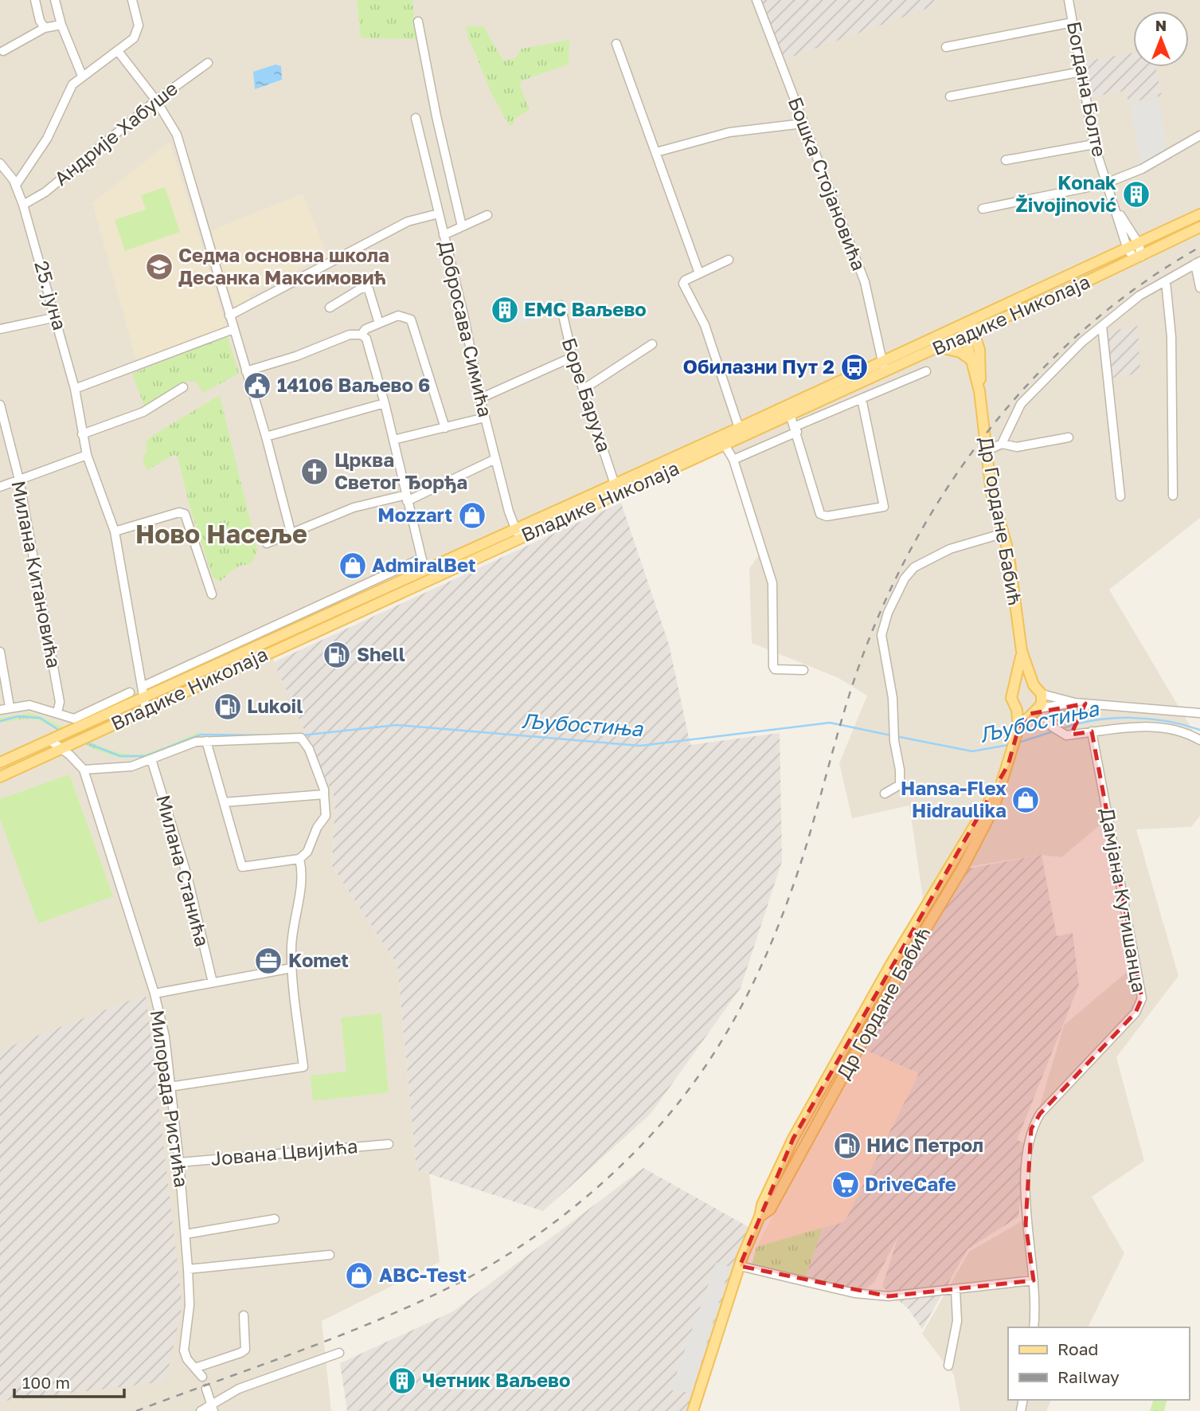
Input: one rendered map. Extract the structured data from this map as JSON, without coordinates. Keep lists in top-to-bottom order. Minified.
{"streets":{"main road":["Владике Николаја","Др Гордане Бабић"],"street":["Богдана Болте","Андрије Хабуше","Бошка Стојановића","25. јуна","Добросава Симића","Боре Баруха","Милана Китановића","Милана Станића","Дамјана Кутишанца","Милорада Ристића","Јована Цвијића"]},"crossings":[["Богдана Болте","Владике Николаја"],["Андрије Хабуше","25. јуна"],["Бошка Стојановића","Владике Николаја"],["25. јуна","Владике Николаја"],["Владике Николаја","Добросава Симића"],["Владике Николаја","Боре Баруха"],["Владике Николаја","Др Гордане Бабић"],["Владике Николаја","Милорада Ристића"],["Милорада Ристића","Јована Цвијића"]],"districts":["Ново Насеље"],"water":["Љубостиња"],"places":{"building":["Konak Živojinović","ЕМС Ваљево","Четник Ваљево"],"school or university":["Седма основна школа Десанка Максимовић"],"bus stop":["Обилазни Пут 2"],"public building":["14106 Ваљево 6"],"church":["Црква Светог Ђорђа"],"shop":["Mozzart","AdmiralBet","Hansa-Flex Hidraulika","ABC-Test"],"fuel station":["Shell","Lukoil","НИС Петрол"],"office":["Komet"],"supermarket":["DriveCafe"]},"legend":["Road","Railway"],"scale_bar":"100 m","north":"top"}
